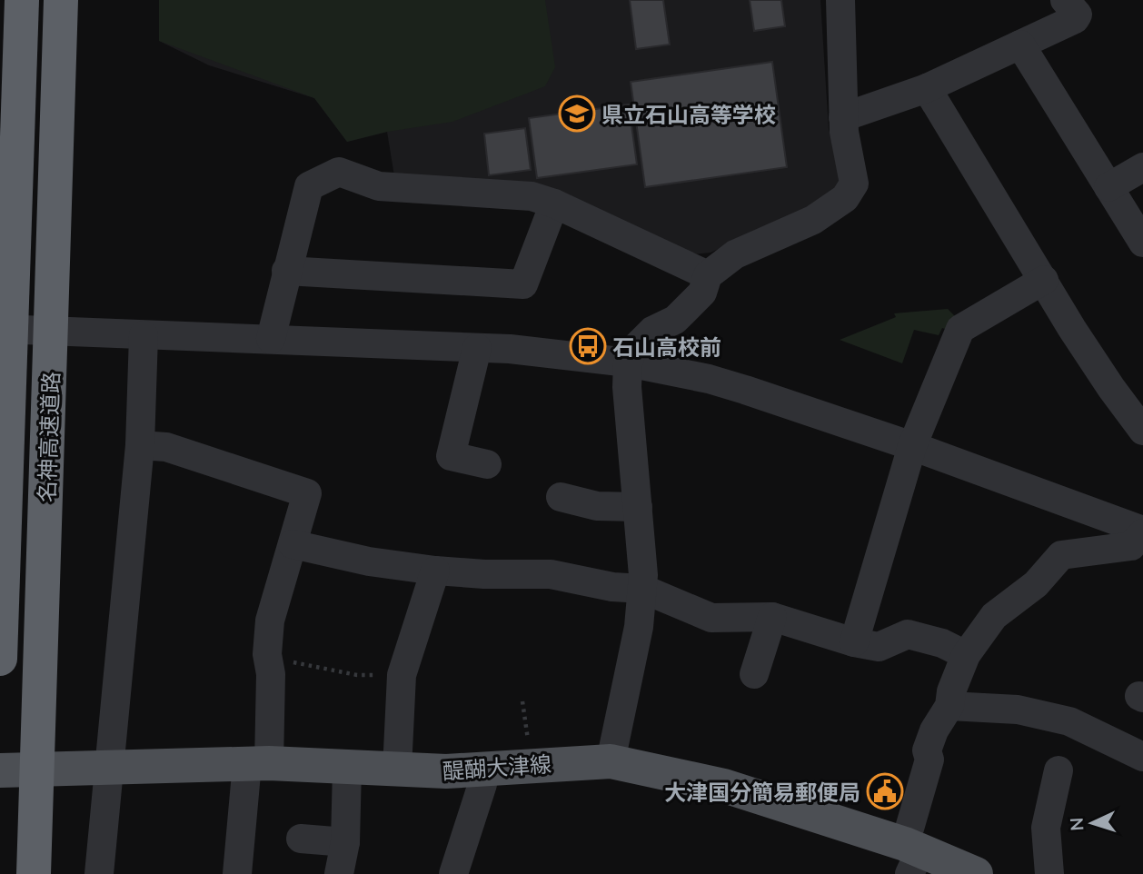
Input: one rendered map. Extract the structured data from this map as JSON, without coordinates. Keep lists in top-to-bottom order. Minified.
{"streets":{"highway":["名神高速道路"],"main road":["醍醐大津線"]},"places":{"school or university":["県立石山高等学校"],"bus stop":["石山高校前"],"public building":["大津国分簡易郵便局"]},"north":"left"}
